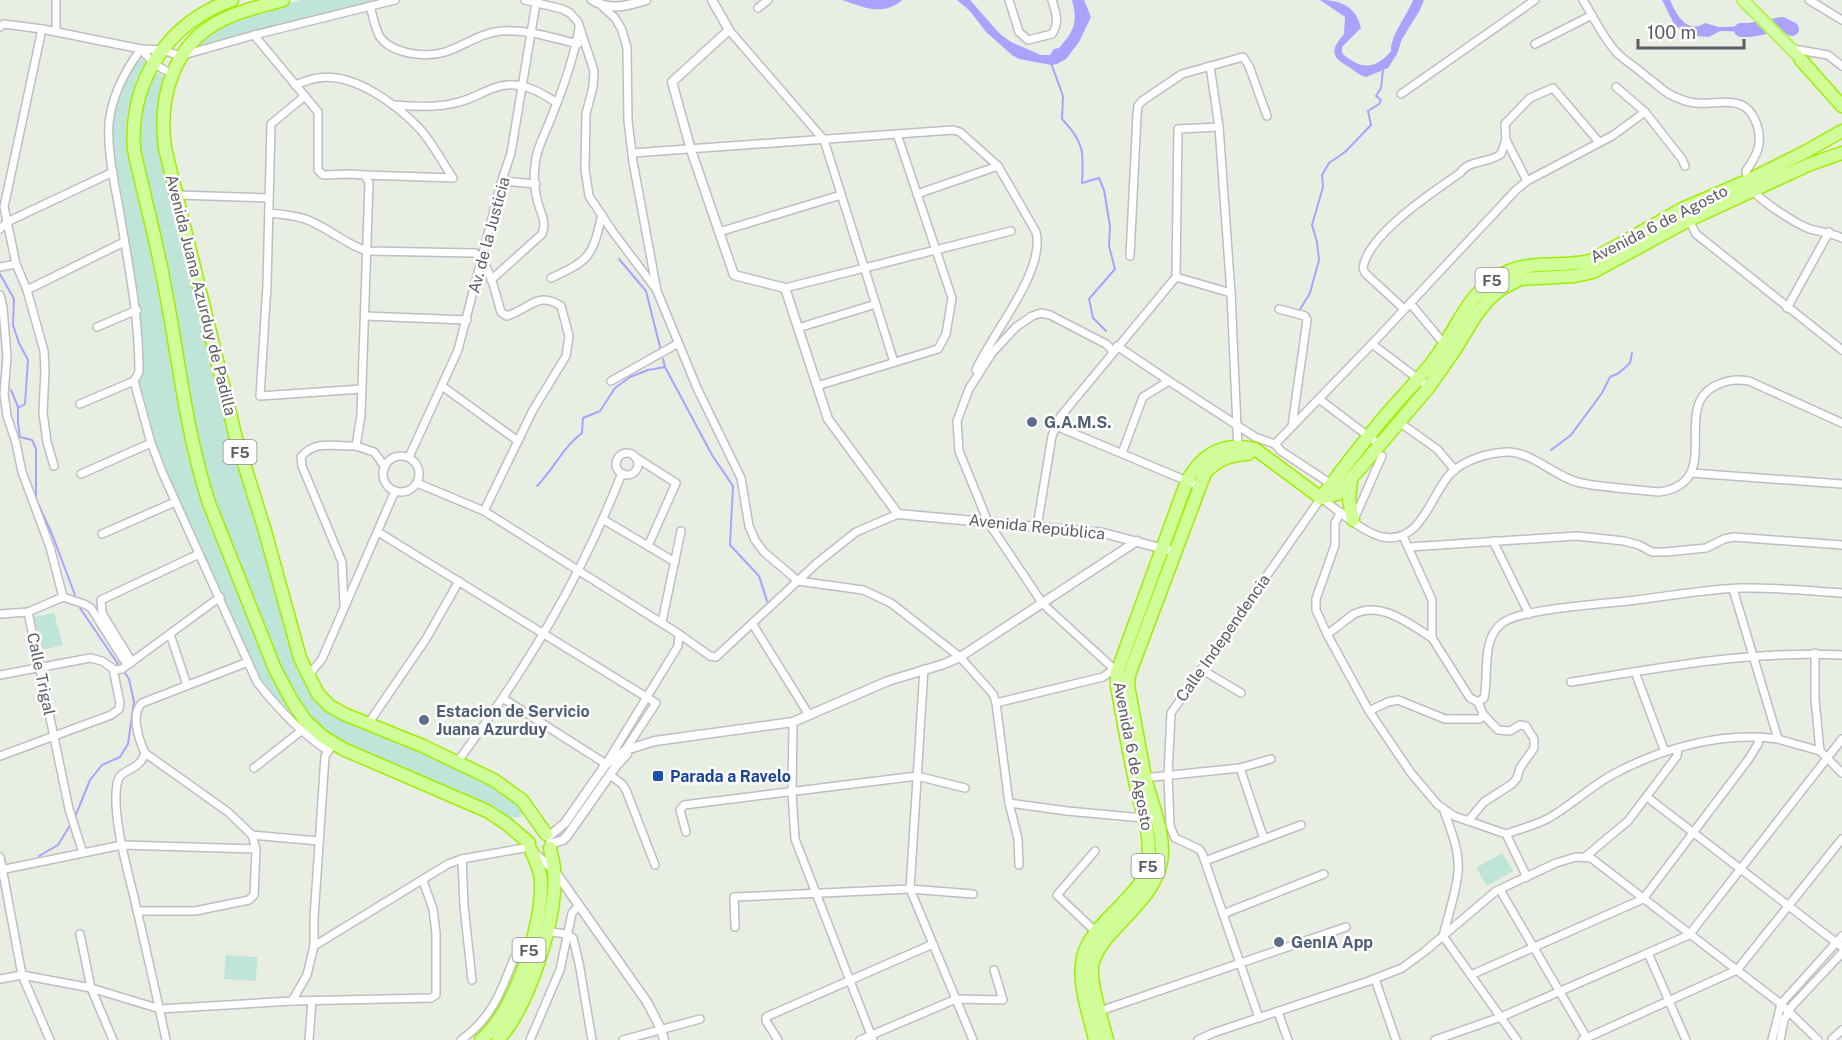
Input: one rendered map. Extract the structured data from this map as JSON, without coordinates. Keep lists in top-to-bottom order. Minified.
{"streets":{"highway":["Avenida 6 de Agosto","F5","Avenida Juana Azurduy de Padilla"],"street":["Av. de la Justicia","Avenida República","Calle Independencia","Calle Trigal"]},"crossings":[["Avenida 6 de Agosto","Avenida República"],["Avenida 6 de Agosto","Calle Independencia"],["F5","Avenida Juana Azurduy de Padilla"]],"places":{"other":["G.A.M.S.","Estacion de Servicio Juana Azurduy","GenIA App"],"transit":["Parada a Ravelo"]},"scale_bar":"100 m"}
